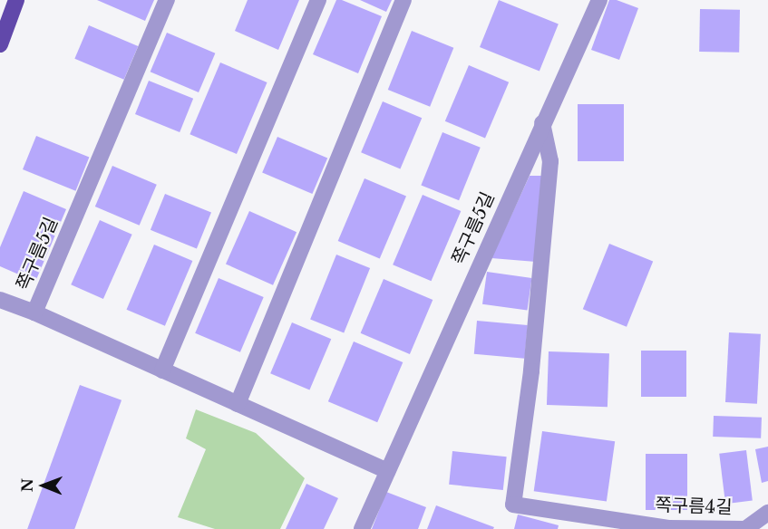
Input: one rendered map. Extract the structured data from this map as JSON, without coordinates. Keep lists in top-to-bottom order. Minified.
{"streets":{"street":["쪽구름5길","쪽구름4길"]},"crossings":[["쪽구름5길","쪽구름4길"]],"north":"left"}
